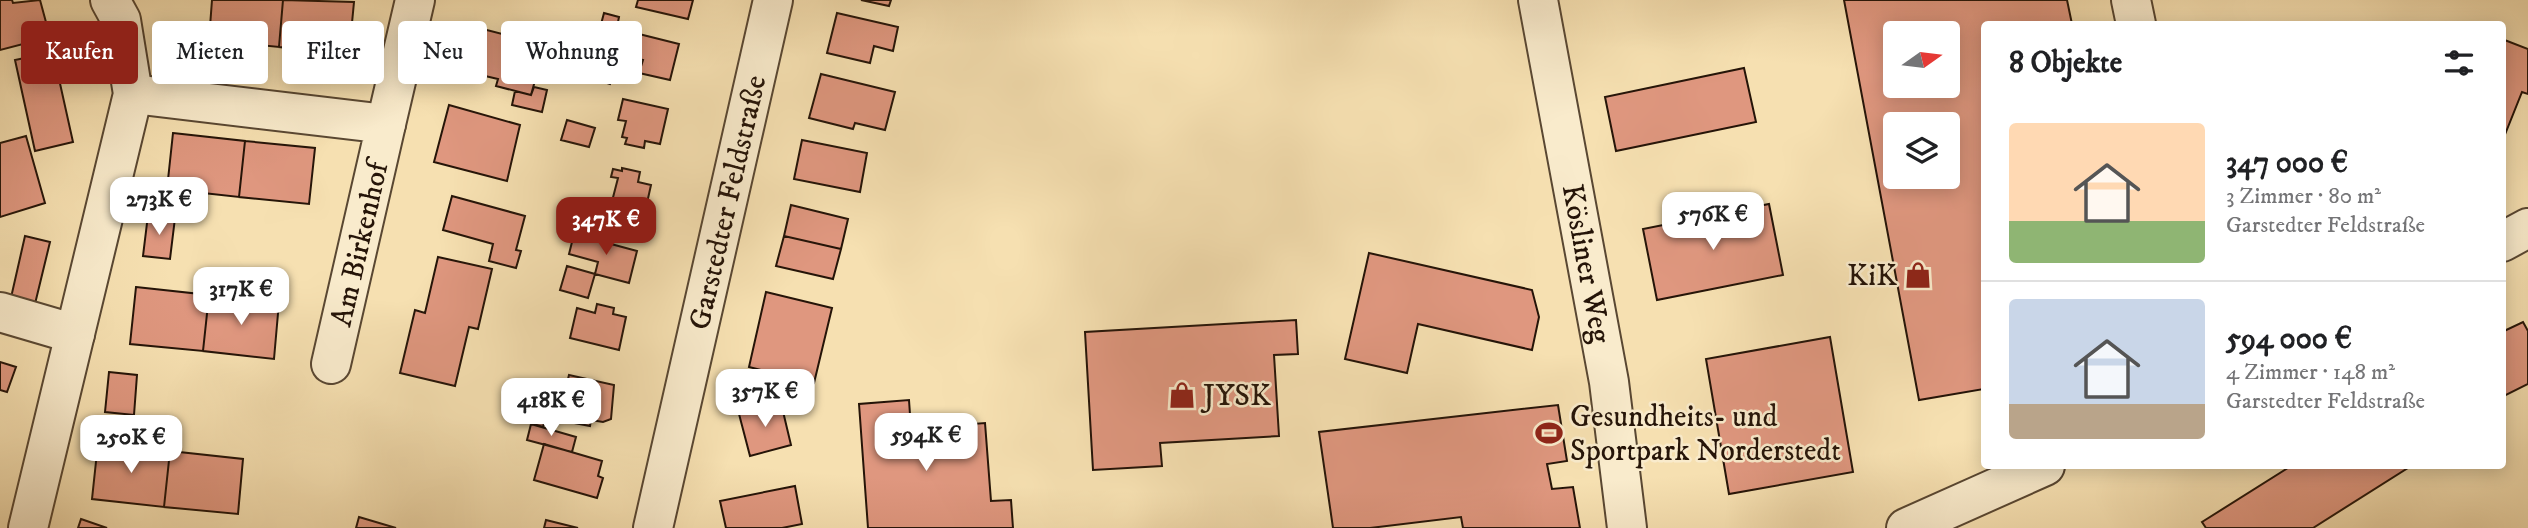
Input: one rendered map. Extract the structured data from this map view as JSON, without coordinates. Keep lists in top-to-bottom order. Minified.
{"streets":{"street":["Garstedter Feldstraße","Am Birkenhof","Kösliner Weg"]},"places":{"shop":["KiK","JYSK"],"sports":["Gesundheits- und Sportpark Norderstedt"]},"north":"right","page":{"chip":["Kaufen","Mieten","Filter","Neu","Wohnung"],"heading":"8 Objekte","list":[{"name":"347 000 €","note":"3 Zimmer · 80 m² · Garstedter Feldstraße"},{"name":"594 000 €","note":"4 Zimmer · 148 m² · Garstedter Feldstraße"}],"price":["273K €","576K €","347K €","317K €","357K €","418K €","594K €","250K €"]}}
